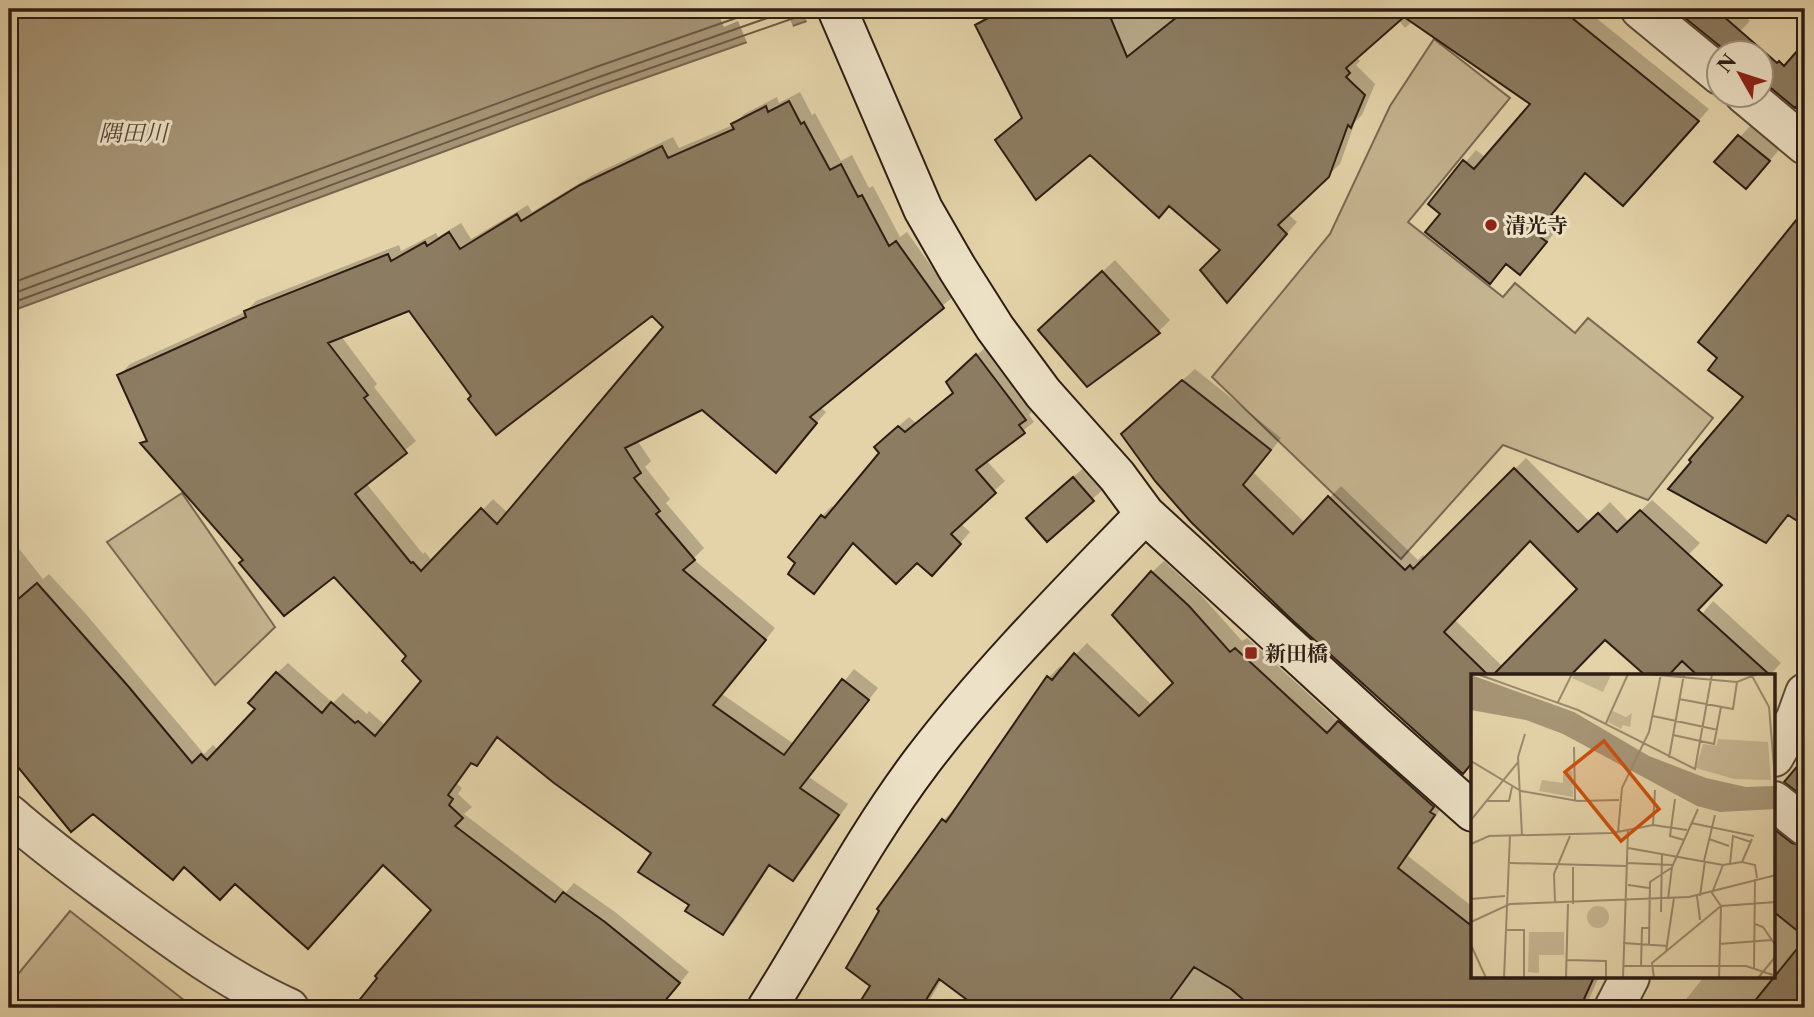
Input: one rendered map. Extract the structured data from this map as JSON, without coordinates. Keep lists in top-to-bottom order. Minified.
{"water":["隅田川"],"places":{"other":["清光寺"],"transit":["新田橋"]},"north":"top left"}
